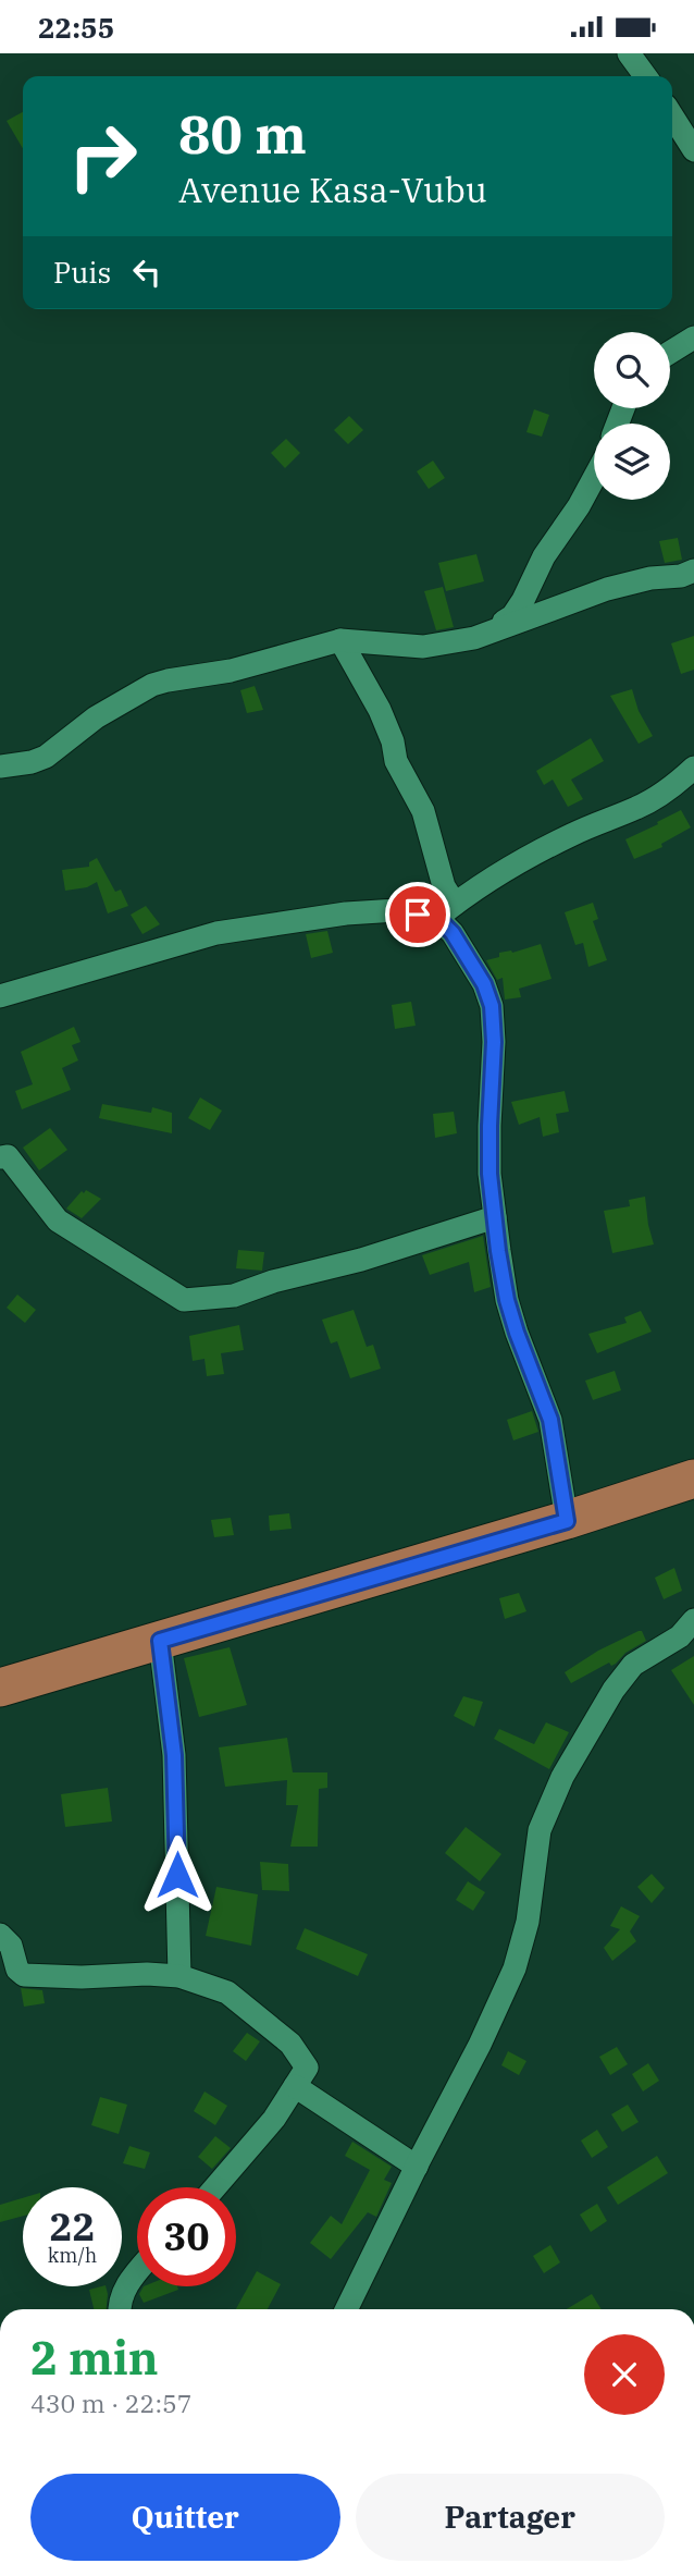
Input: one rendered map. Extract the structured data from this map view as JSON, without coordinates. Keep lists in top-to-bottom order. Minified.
{"page":{"status":"22:55","turn":["80 m","Avenue Kasa-Vubu"],"then":"Puis","speed":"22 km/h","limit":"30","heading":["2 min","430 m · 22:57"],"buttons":["Quitter","Partager"]}}
